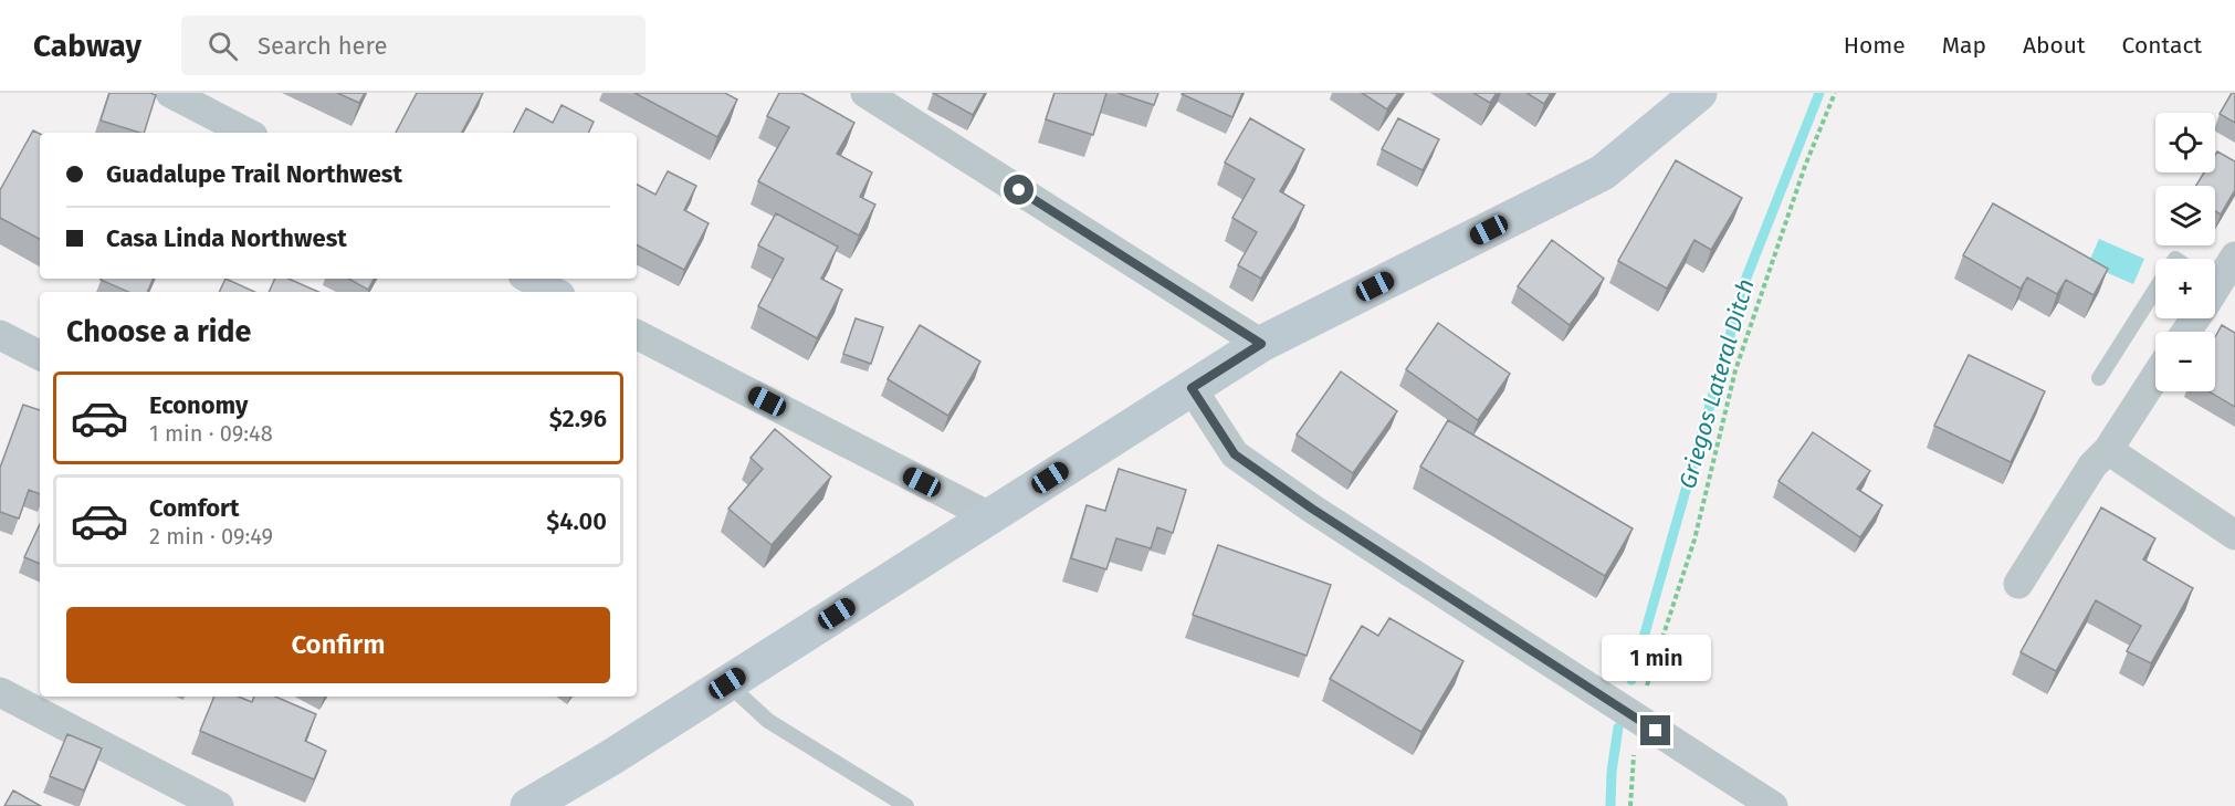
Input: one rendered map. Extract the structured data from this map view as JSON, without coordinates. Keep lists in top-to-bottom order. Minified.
{"water":["Griegos Lateral Ditch"],"page":{"header":"Cabway","search":"Search here","nav":["Home","Map","About","Contact"],"map_buttons":["+","−"],"banner":["Guadalupe Trail Northwest","Casa Linda Northwest"],"heading":"Choose a ride","list":[{"name":"Economy","note":"1 min · 09:48","value":"$2.96"},{"name":"Comfort","note":"2 min · 09:49","value":"$4.00"}],"buttons":"Confirm","bubble":"1 min"}}
